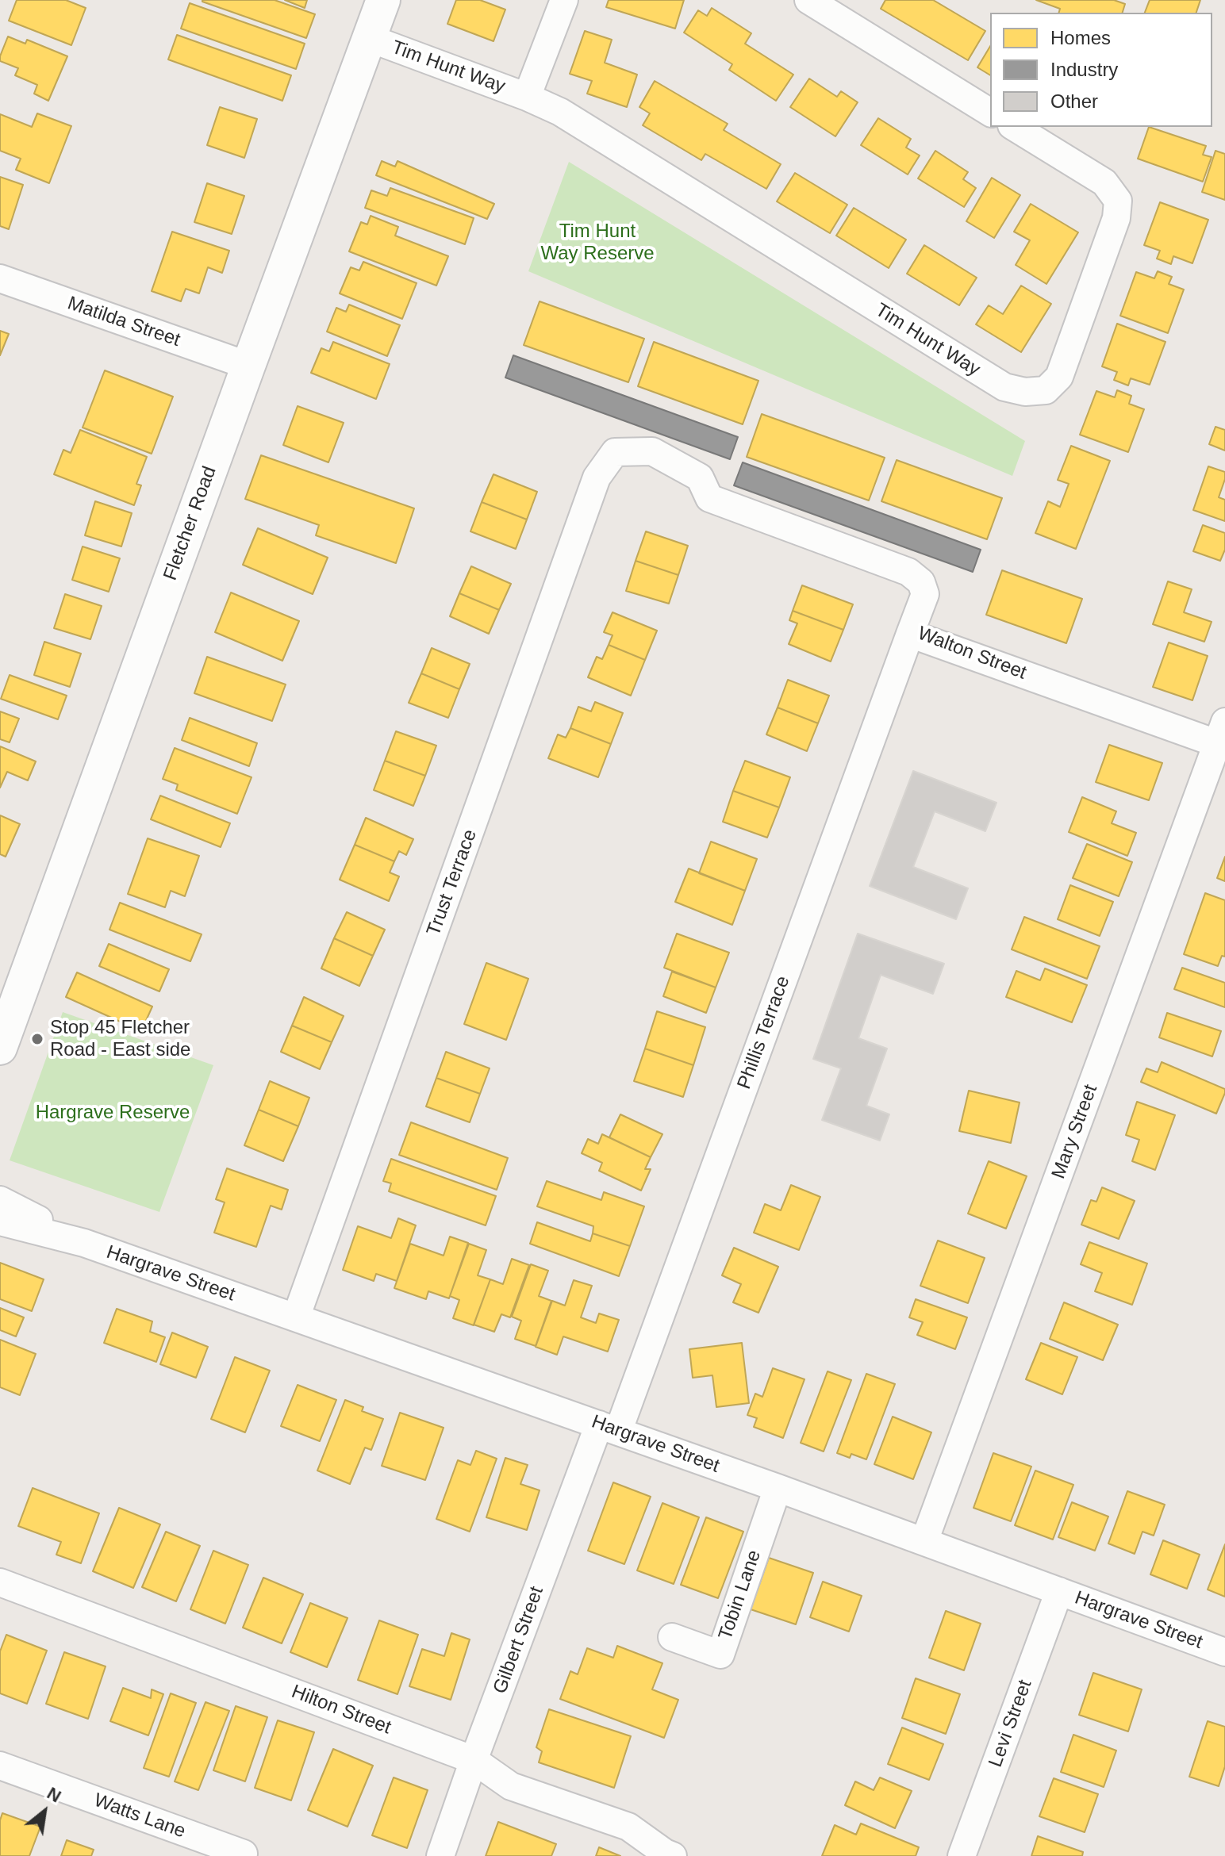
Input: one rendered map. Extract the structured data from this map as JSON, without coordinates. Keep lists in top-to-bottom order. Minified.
{"streets":{"street":["Tim Hunt Way","Matilda Street","Fletcher Road","Walton Street","Trust Terrace","Phillis Terrace","Mary Street","Hargrave Street","Tobin Lane","Gilbert Street","Hilton Street","Levi Street","Watts Lane"]},"crossings":[["Tim Hunt Way","Fletcher Road"],["Matilda Street","Fletcher Road"],["Walton Street","Trust Terrace"],["Walton Street","Phillis Terrace"],["Walton Street","Mary Street"],["Trust Terrace","Hargrave Street"],["Phillis Terrace","Hargrave Street"],["Phillis Terrace","Gilbert Street"],["Mary Street","Hargrave Street"],["Hargrave Street","Tobin Lane"],["Hargrave Street","Gilbert Street"],["Hargrave Street","Levi Street"],["Gilbert Street","Hilton Street"]],"parks":["Tim Hunt Way Reserve","Hargrave Reserve"],"places":["Stop 45 Fletcher Road - East side"],"legend":["Homes","Industry","Other"],"north":"top right"}
